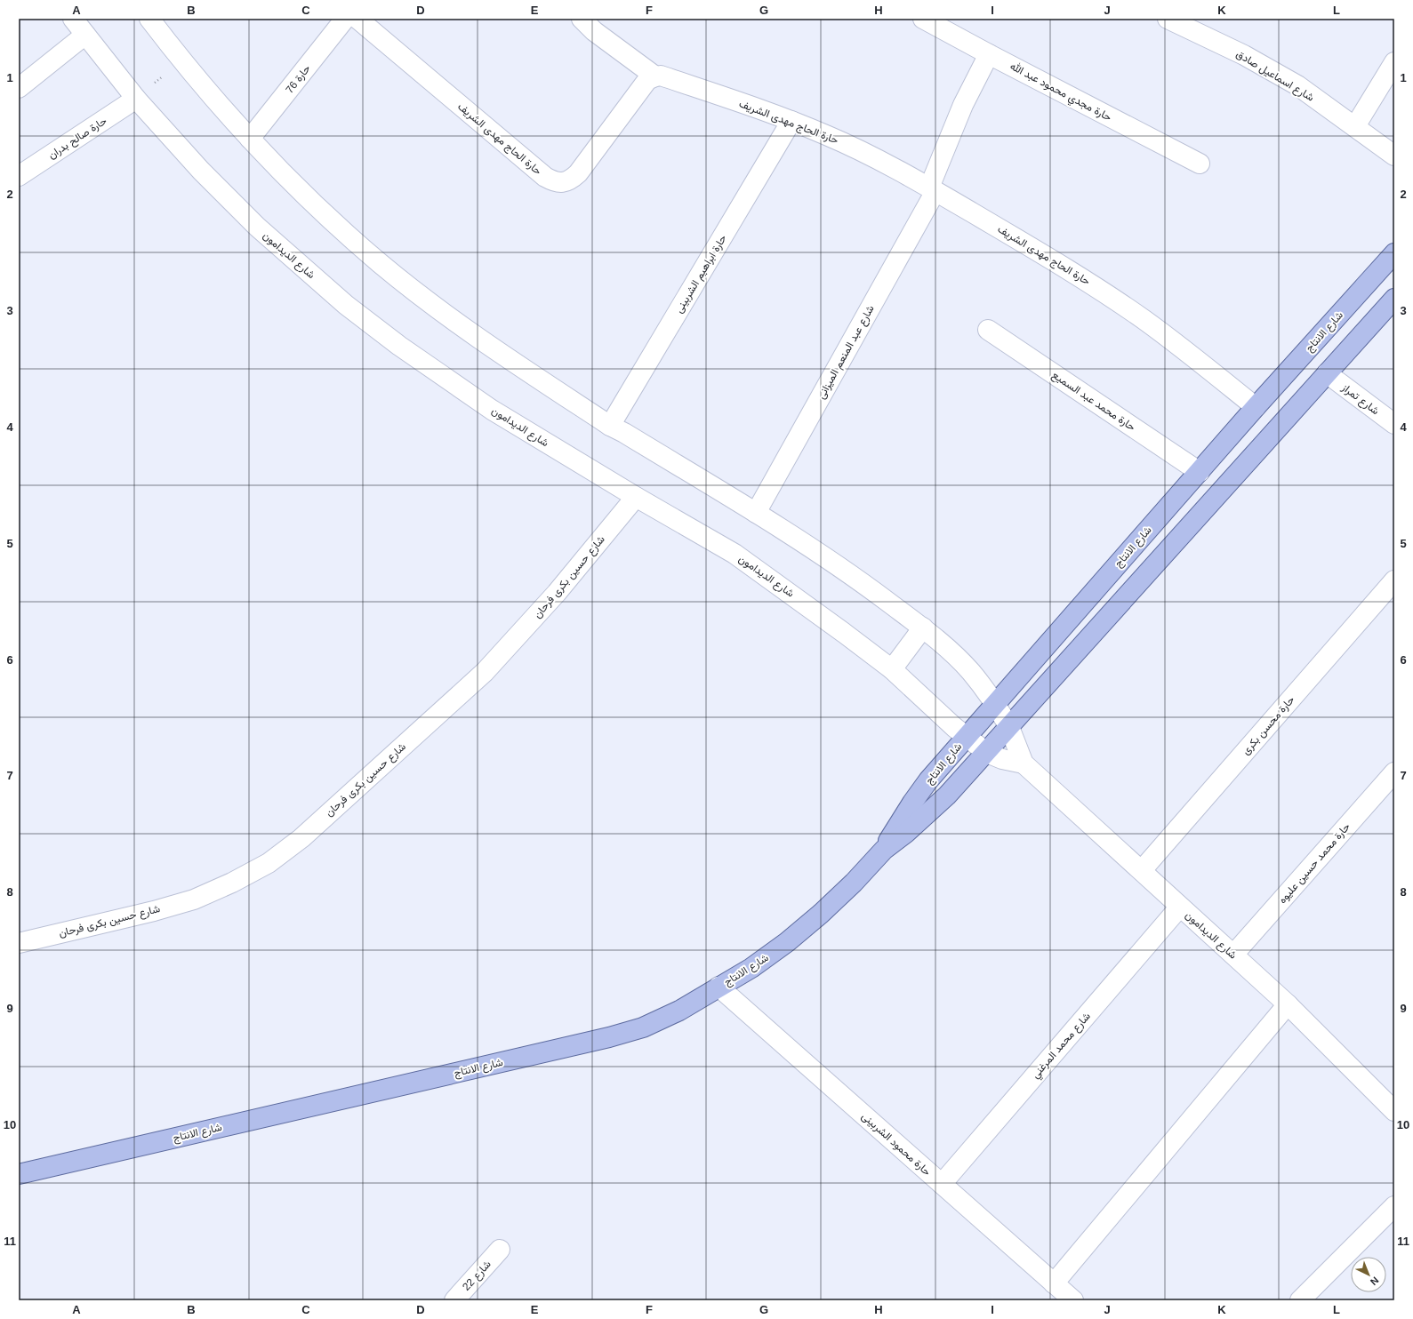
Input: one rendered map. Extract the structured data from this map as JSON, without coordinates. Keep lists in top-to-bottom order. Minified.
{"streets":{"main road":["شارع الانتاج"],"street":["شارع اسماعيل صادق","حارة 76","حارة مجدي محمود عبد الله","حارة الحاج مهدى الشريف","حارة صالح بدران","شارع الديدامون","حارة ابراهيم الشربينى","شارع عبد المنعم الميزانى","شارع تمراز","حارة محمد عبد السميع","شارع حسين بكرى فرحان","حارة محسن بكرى","حارة محمد حسين عليوه","شارع محمد المرغني","حارة محمود الشربينى","شارع 22"]},"crossings":[["حارة 76","شارع الديدامون"],["حارة مجدي محمود عبد الله","شارع عبد المنعم الميزانى"],["حارة الحاج مهدى الشريف","حارة ابراهيم الشربينى"],["حارة الحاج مهدى الشريف","شارع الانتاج"],["حارة الحاج مهدى الشريف","شارع عبد المنعم الميزانى"],["حارة صالح بدران","شارع الديدامون"],["شارع الديدامون","حارة ابراهيم الشربينى"],["شارع الديدامون","شارع الانتاج"],["شارع الديدامون","شارع عبد المنعم الميزانى"],["شارع الديدامون","شارع حسين بكرى فرحان"],["شارع الديدامون","حارة محسن بكرى"],["شارع الديدامون","حارة محمد حسين عليوه"],["شارع الديدامون","شارع محمد المرغني"],["شارع الانتاج","شارع تمراز"],["شارع الانتاج","حارة محمد عبد السميع"],["شارع الانتاج","حارة محمود الشربينى"],["شارع محمد المرغني","حارة محمود الشربينى"]],"north":"bottom right","grid":{"columns":["A","B","C","D","E","F","G","H","I","J","K","L"],"rows":["1","2","3","4","5","6","7","8","9","10","11"]}}
